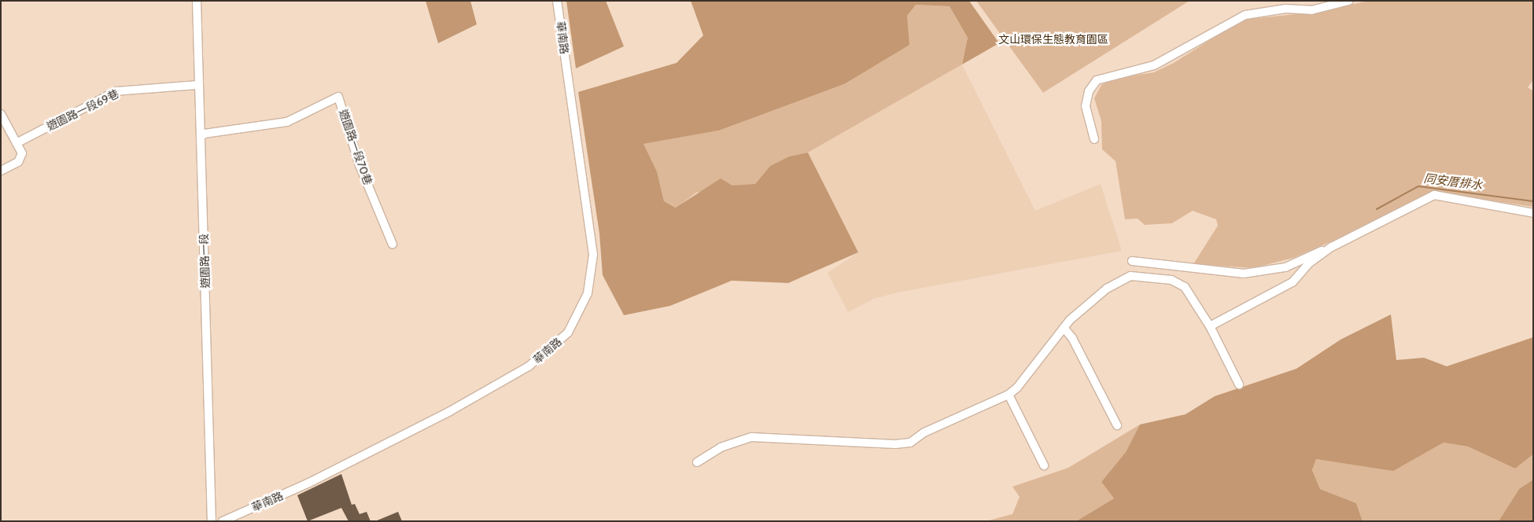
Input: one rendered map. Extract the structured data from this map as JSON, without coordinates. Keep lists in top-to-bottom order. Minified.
{"streets":{"street":["華南路","遊園路一段69巷","遊園路一段70巷","遊園路一段"]},"crossings":[["遊園路一段69巷","遊園路一段"],["遊園路一段70巷","遊園路一段"]],"water":["同安厝排水"],"parks":["文山環保生態教育園區"]}
